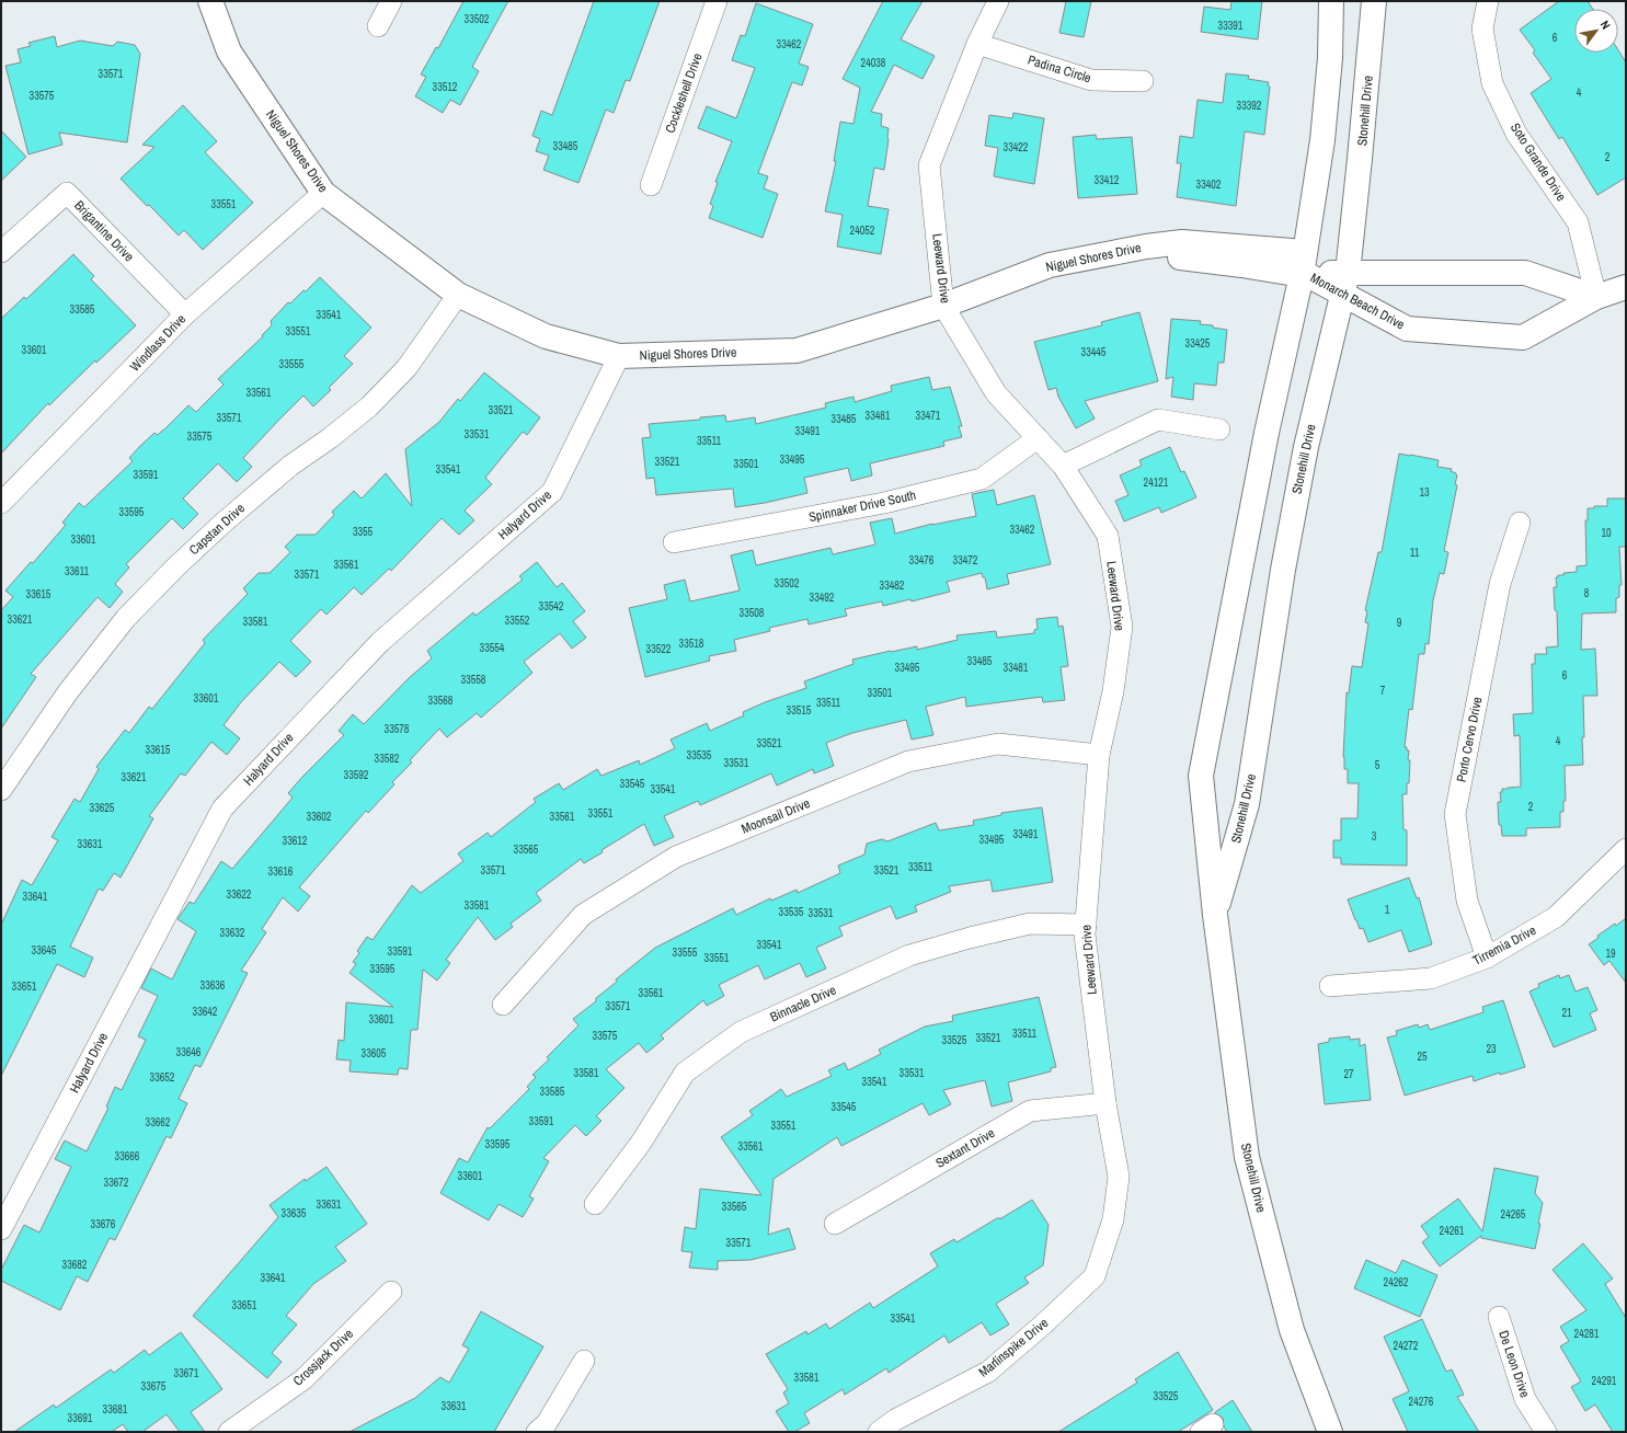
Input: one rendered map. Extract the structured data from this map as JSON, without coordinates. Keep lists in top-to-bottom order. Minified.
{"streets":{"main road":["Stonehill Drive","Niguel Shores Drive","Monarch Beach Drive"],"street":["Padina Circle","Cockleshell Drive","Soto Grande Drive","Brigantine Drive","Leeward Drive","Windlass Drive","Spinnaker Drive South","Halyard Drive","Capstan Drive","Porto Cervo Drive","Moonsail Drive","Tirremia Drive","Binnacle Drive","Sextant Drive","Marlinspike Drive","Crossjack Drive","De Leon Drive"]},"crossings":[["Padina Circle","Leeward Drive"],["Stonehill Drive","Monarch Beach Drive"],["Niguel Shores Drive","Leeward Drive"],["Niguel Shores Drive","Monarch Beach Drive"],["Niguel Shores Drive","Windlass Drive"],["Niguel Shores Drive","Halyard Drive"],["Niguel Shores Drive","Capstan Drive"],["Soto Grande Drive","Monarch Beach Drive"],["Brigantine Drive","Windlass Drive"],["Leeward Drive","Spinnaker Drive South"],["Leeward Drive","Moonsail Drive"],["Leeward Drive","Binnacle Drive"],["Leeward Drive","Sextant Drive"],["Leeward Drive","Marlinspike Drive"],["Porto Cervo Drive","Tirremia Drive"]],"house_numbers":["33502","33391","6","33462","24038","33571","33512","4","33575","33392","33485","33422","2","33412","33402","33551","24052","33585","33541","33551","33425","33601","33445","33555","33561","33521","33481","33471","33571","33485","33491","33531","33575","33511","33495","33521","33501","33541","33591","24121","13","33595","33462","3355","10","33601","11","33476","33472","33561","33611","33571","33502","33482","8","33615","33492","33542","33508","33621","33552","33581","9","33518","33554","33522","33485","33495","33481","6","33558","7","33501","33601","33568","33511","33515","33578","4","33521","33615","33535","33582","33531","5","33592","33621","33545","33541","2","33625","33551","33602","33561","33491","3","33495","33612","33631","33565","33511","33571","33521","33616","33622","33641","33581","1","33535","33531","33632","33541","33645","33591","33555","19","33551","33595","33636","33651","33561","33571","33642","21","33601","33511","33575","33521","33525","23","33646","33605","25","33581","33531","27","33652","33541","33585","33545","33591","33662","33551","33595","33561","33666","33601","33672","33631","33565","33635","24265","33676","24261","33571","33682","33641","24262","33651","33541","24281","24272","33671","33581","24291","33675","33525","24276","33631","33681","33691"],"north":"top right"}
